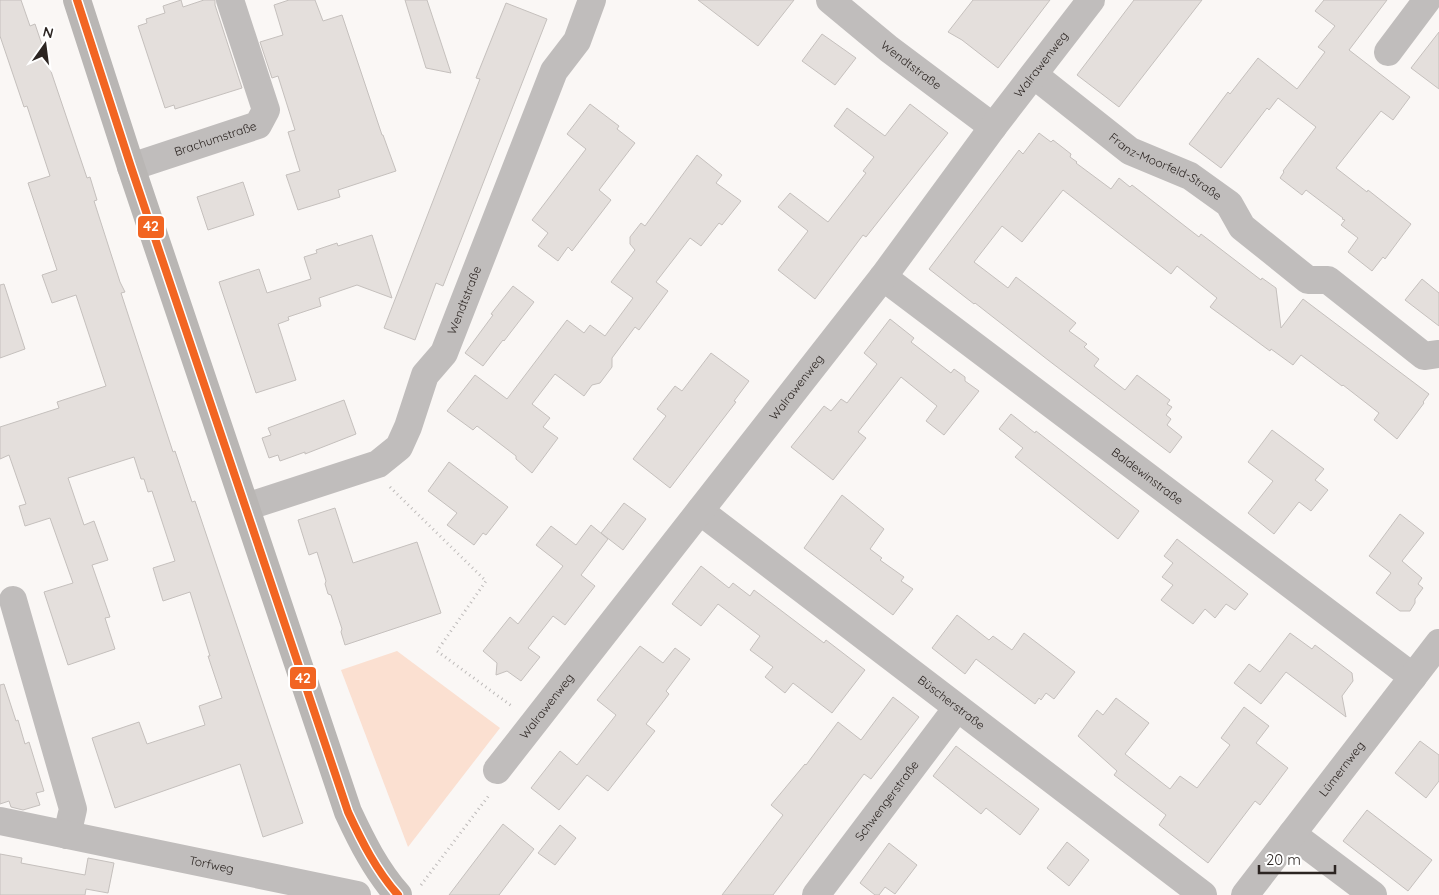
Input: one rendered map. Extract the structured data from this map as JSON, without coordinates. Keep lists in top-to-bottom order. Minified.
{"streets":{"street":["Wendtstraße","Walrawenweg","Brachumstraße","Franz-Moorfeld-Straße","Baldewinstraße","Büscherstraße","Lümernweg","Schwengerstraße","Torfweg"]},"crossings":[["Wendtstraße","Walrawenweg"],["Walrawenweg","Franz-Moorfeld-Straße"],["Walrawenweg","Baldewinstraße"],["Walrawenweg","Büscherstraße"],["Baldewinstraße","Lümernweg"],["Büscherstraße","Schwengerstraße"]],"lines":["transit line 42"],"scale_bar":"20 m","north":"top"}
